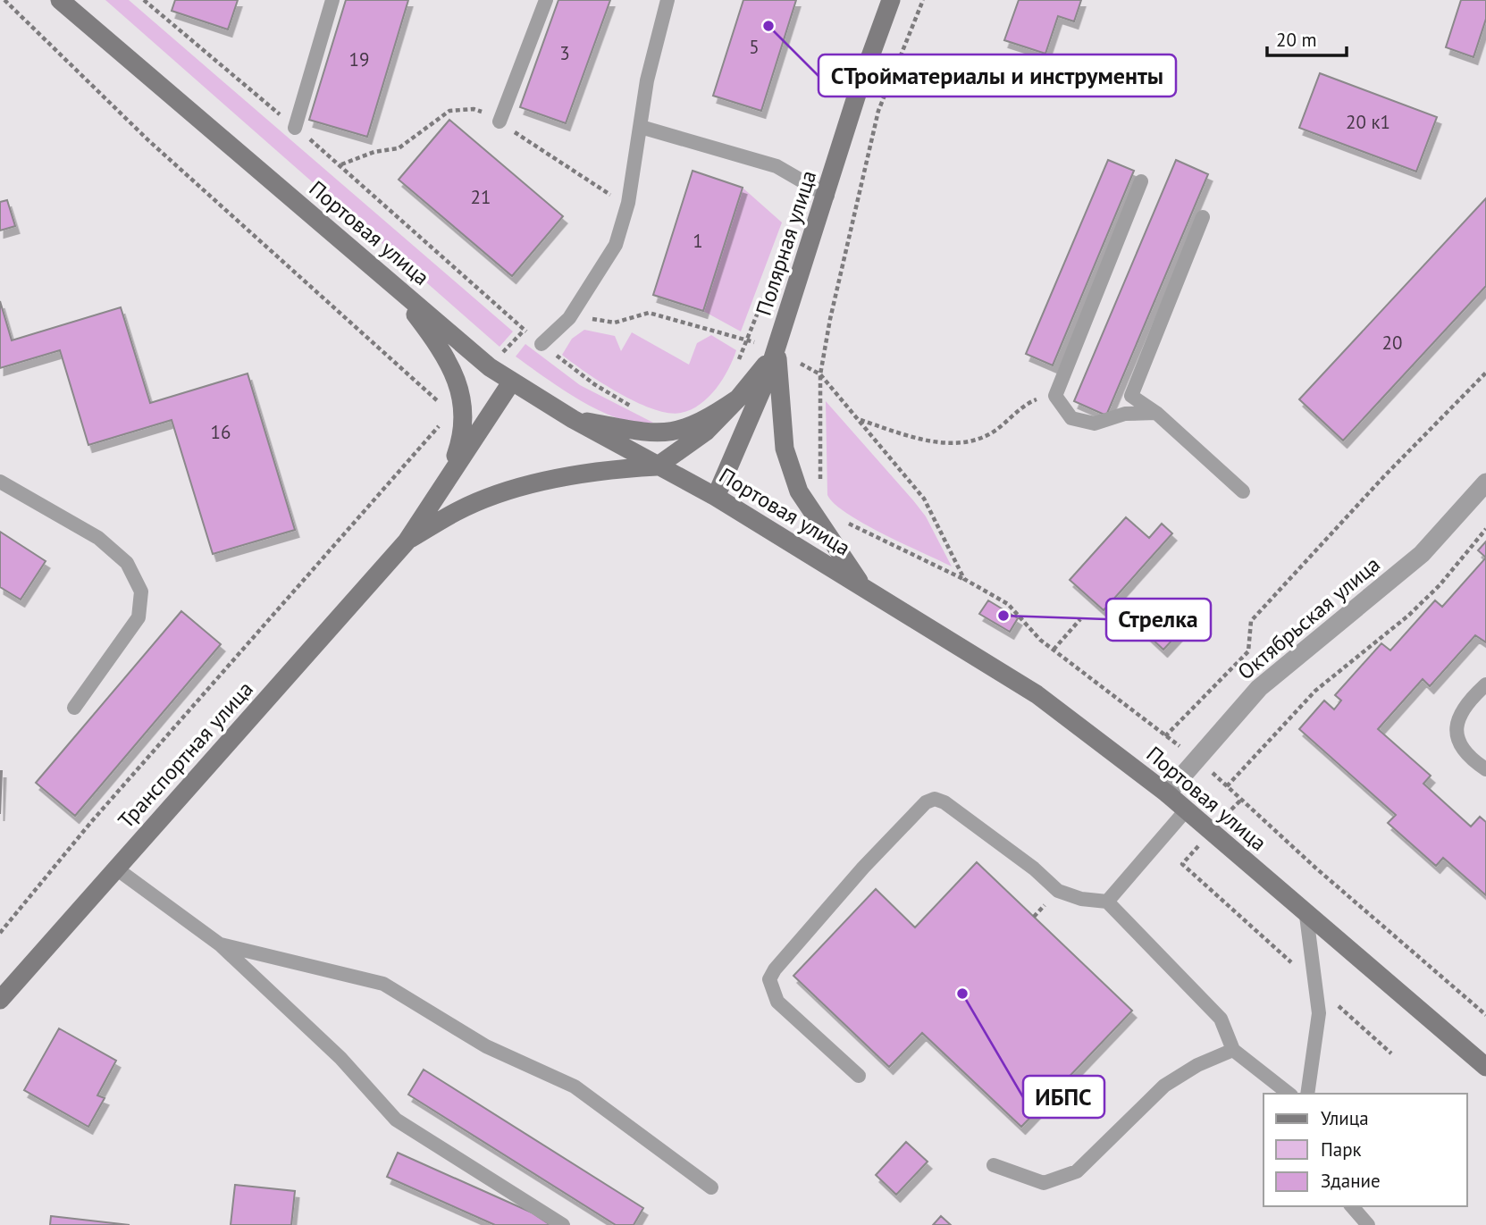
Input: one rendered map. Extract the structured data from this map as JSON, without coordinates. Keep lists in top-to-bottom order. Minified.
{"streets":{"main road":["Портовая улица","Полярная улица","Транспортная улица"],"street":["Октябрьская улица"]},"crossings":[["Портовая улица","Полярная улица"],["Портовая улица","Октябрьская улица"],["Портовая улица","Транспортная улица"]],"places":["СТройматериалы и инструменты","Стрелка","ИБПС"],"house_numbers":["5","3","19","20 к1","21","1","20","16"],"legend":["Улица","Парк","Здание"],"scale_bar":"20 m"}
